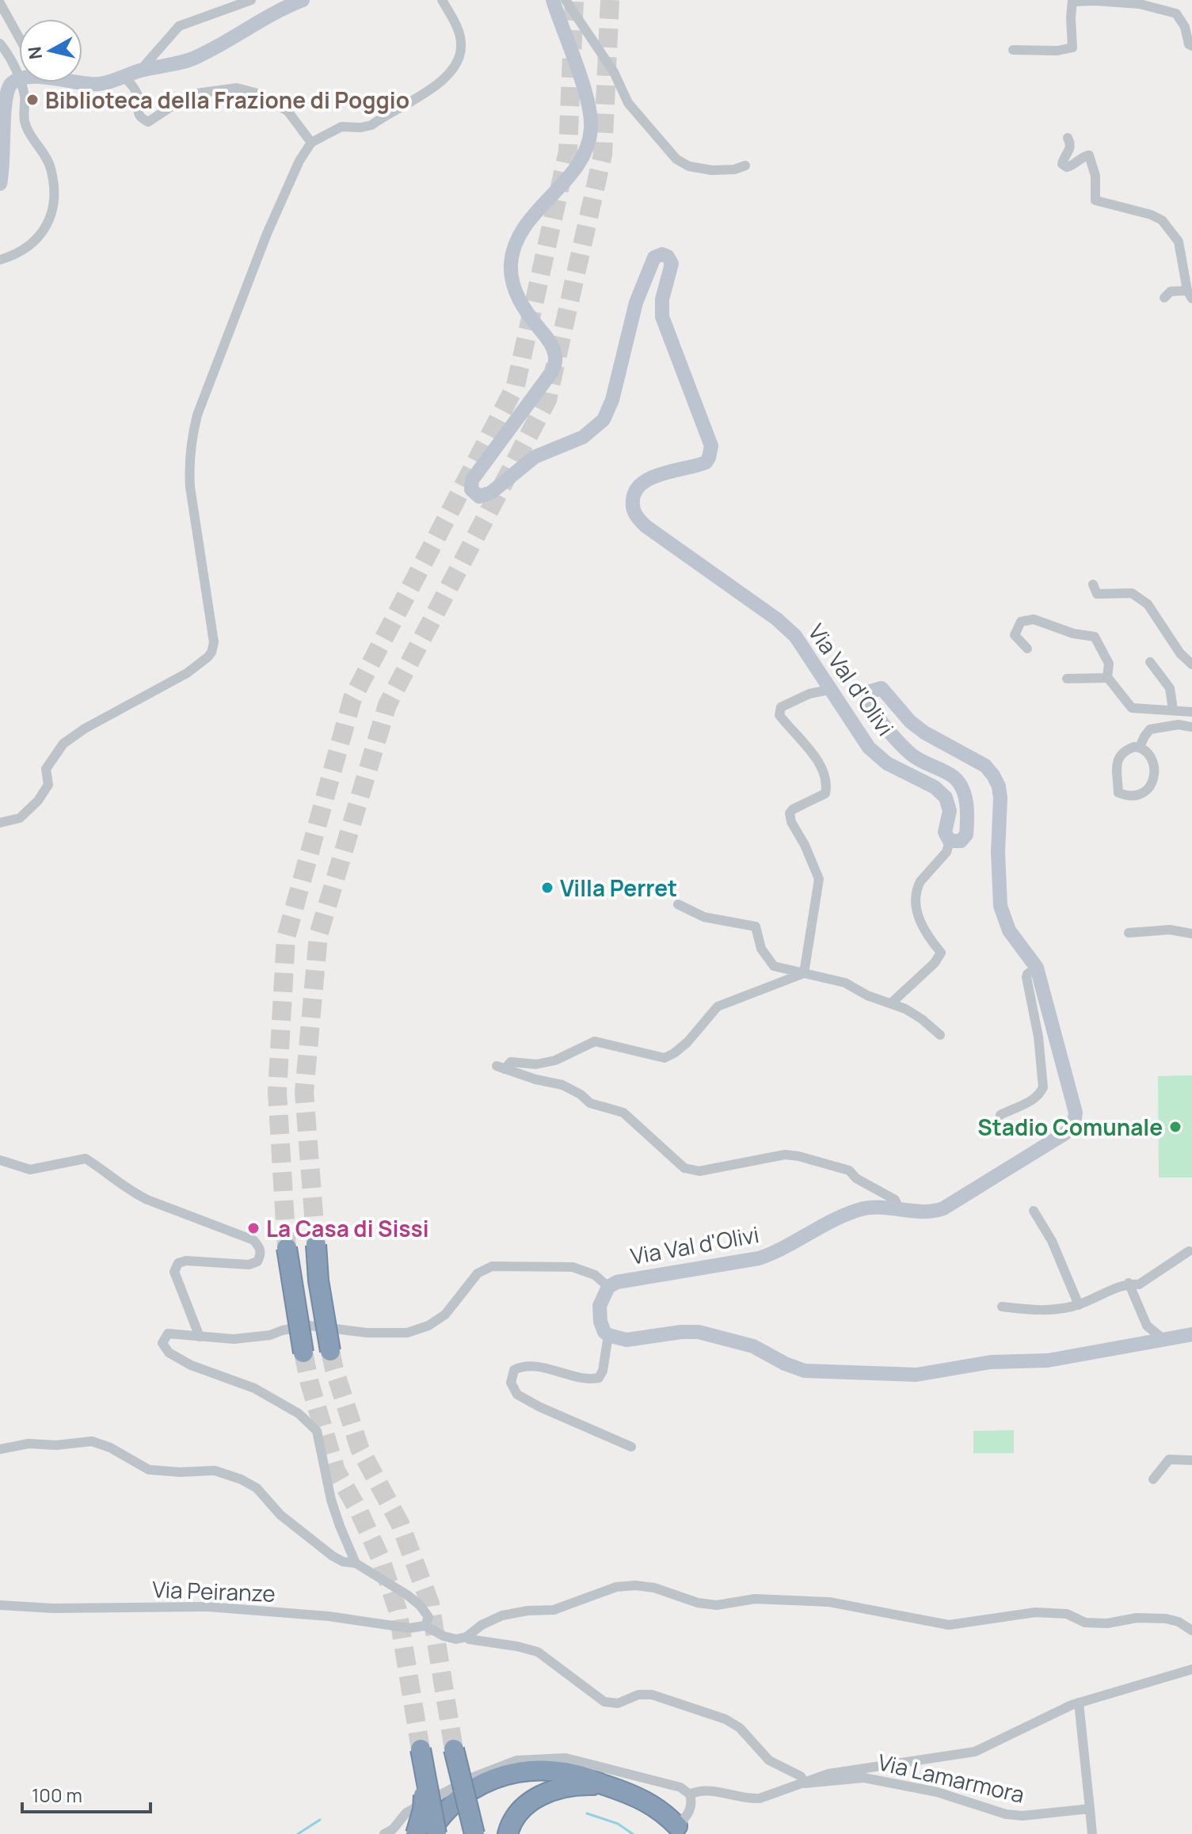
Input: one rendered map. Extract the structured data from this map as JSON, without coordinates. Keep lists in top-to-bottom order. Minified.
{"streets":{"street":["Via Val d'Olivi","Via Peiranze","Via Lamarmora"]},"places":["Biblioteca della Frazione di Poggio","Villa Perret","Stadio Comunale","La Casa di Sissi"],"scale_bar":"100 m","north":"left"}
